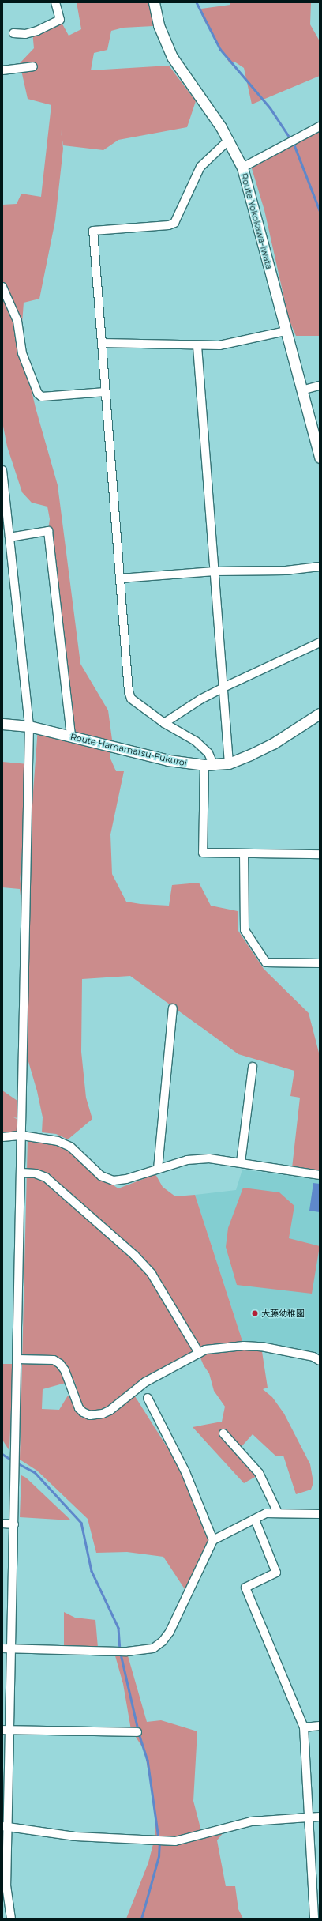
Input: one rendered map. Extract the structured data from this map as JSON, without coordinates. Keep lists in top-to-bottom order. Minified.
{"streets":{"main road":["Route Yokokawa-Iwata","Route Hamamatsu-Fukuroi"]},"places":["大藤幼稚園"]}
